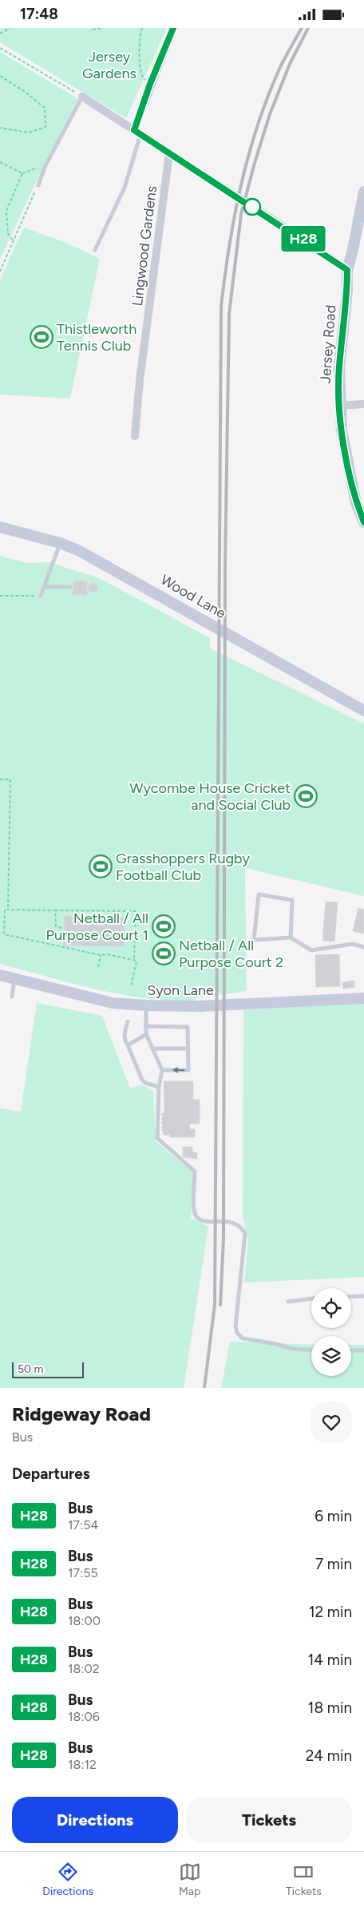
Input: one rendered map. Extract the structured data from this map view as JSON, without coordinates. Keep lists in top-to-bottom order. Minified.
{"streets":{"street":["Lingwood Gardens","Jersey Road","Wood Lane","Syon Lane"]},"parks":["Jersey Gardens"],"places":{"sports":["Thistleworth Tennis Club","Wycombe House Cricket and Social Club","Grasshoppers Rugby Football Club","Netball / All Purpose Court 1","Netball / All Purpose Court 2"]},"lines":["bus line H28"],"scale_bar":"50 m","page":{"status":"17:48","on_map":"H28","scale":"50 m","heading":[["Ridgeway Road","Bus"],"Departures"],"list":[{"mark":"H28","name":"Bus","note":"17:54","value":"6 min"},{"mark":"H28","name":"Bus","note":"17:55","value":"7 min"},{"mark":"H28","name":"Bus","note":"18:00","value":"12 min"},{"mark":"H28","name":"Bus","note":"18:02","value":"14 min"},{"mark":"H28","name":"Bus","note":"18:06","value":"18 min"},{"mark":"H28","name":"Bus","note":"18:12","value":"24 min"}],"buttons":["Directions","Tickets"],"tabs":["Directions","Map","Tickets"]}}
